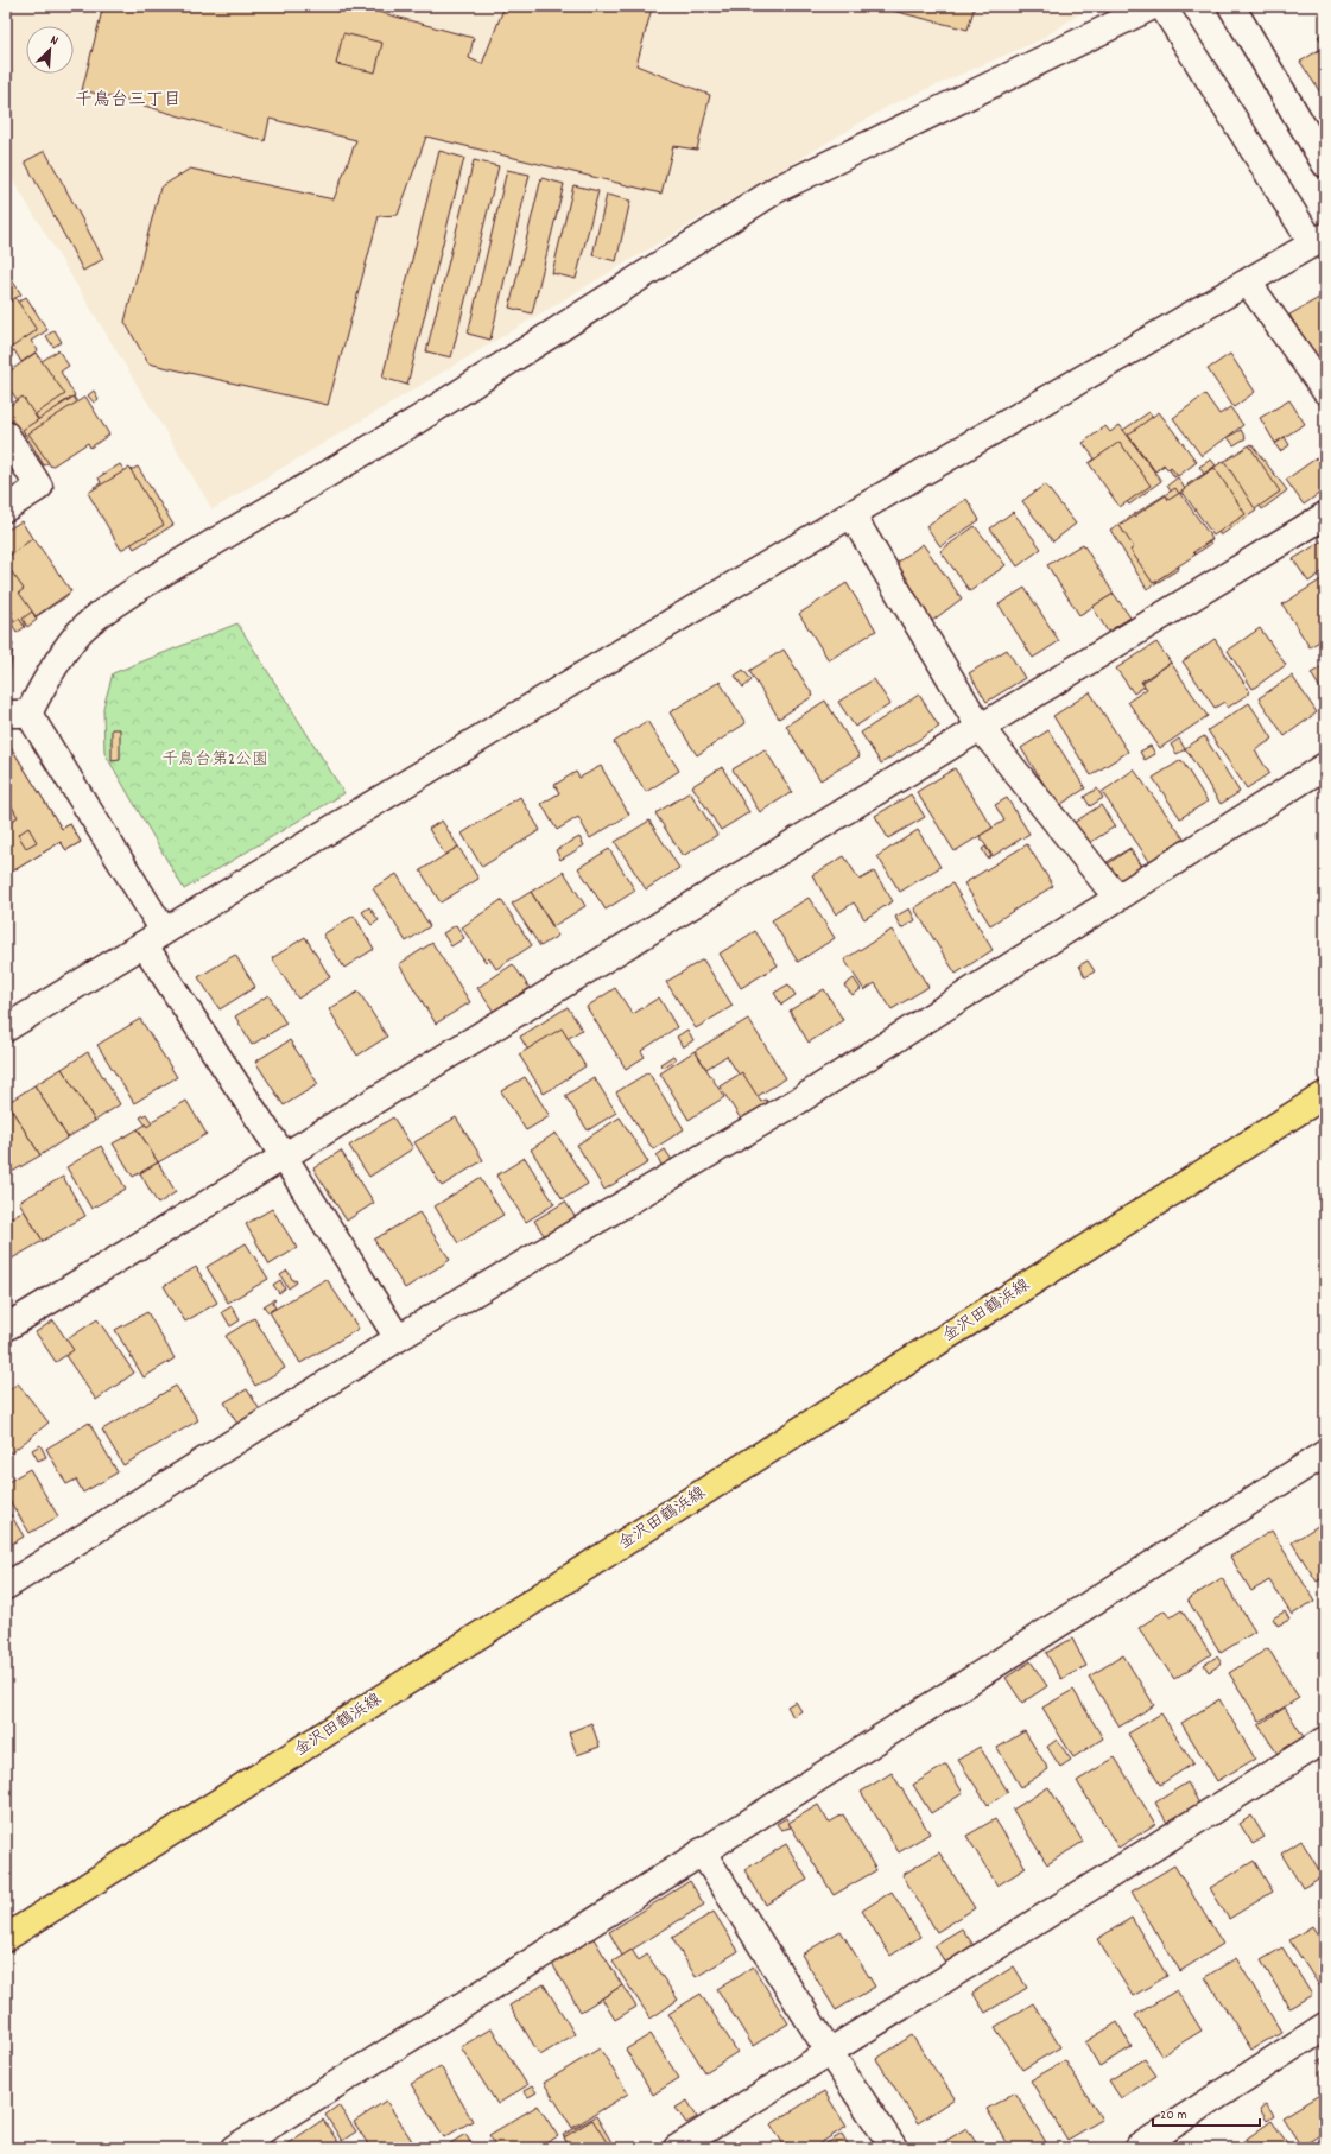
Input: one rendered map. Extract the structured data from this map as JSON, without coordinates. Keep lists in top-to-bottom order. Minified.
{"streets":{"main road":["金沢田鶴浜線"]},"districts":["千鳥台三丁目"],"parks":["千鳥台第2公園"],"scale_bar":"20 m","north":"top right"}
